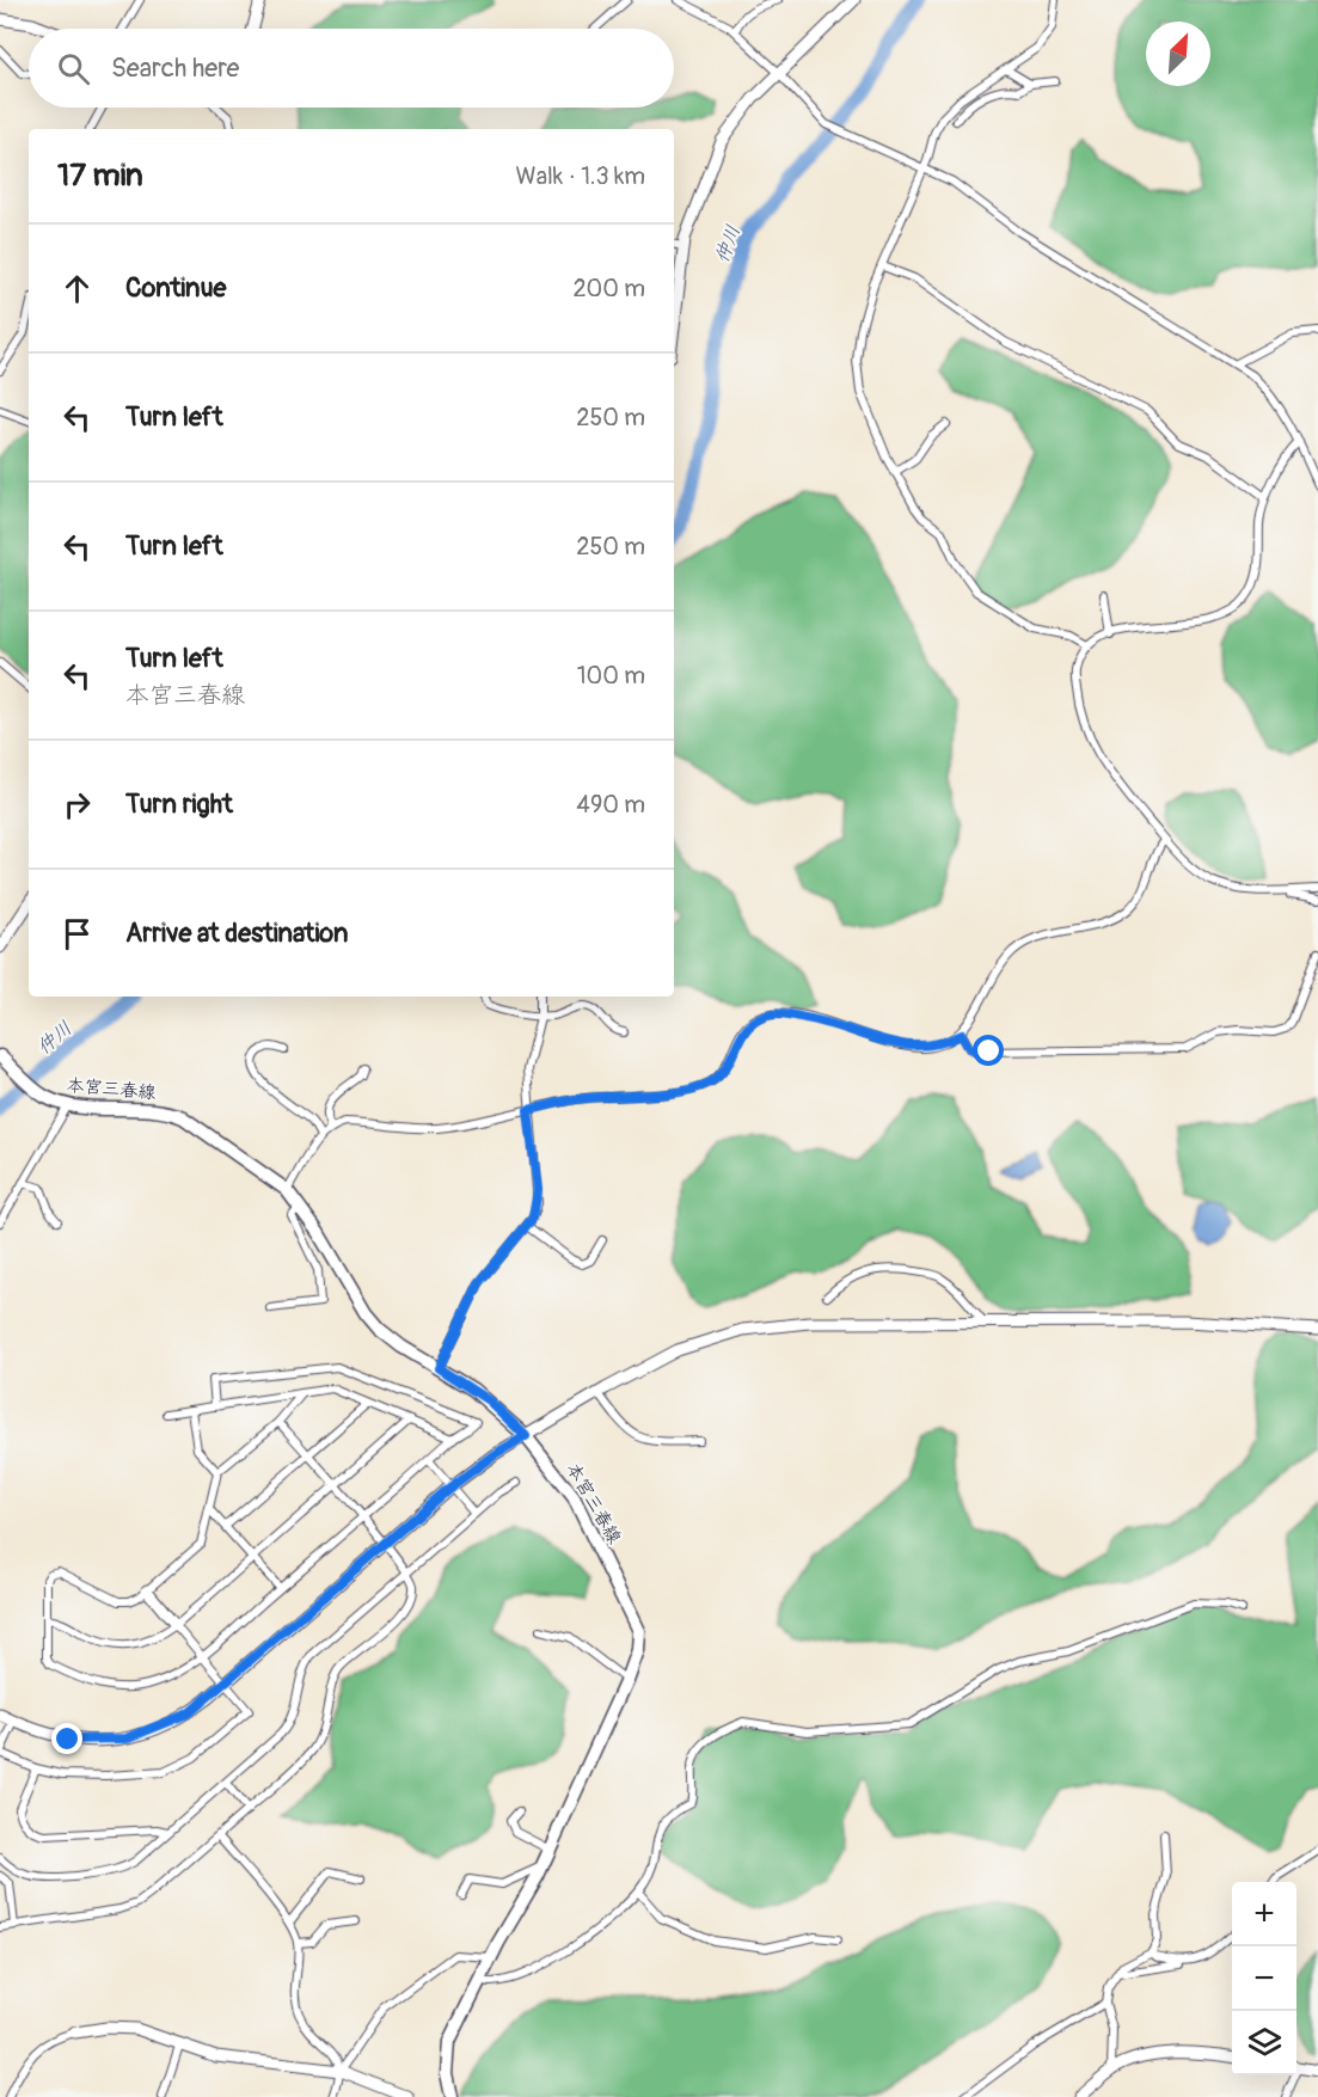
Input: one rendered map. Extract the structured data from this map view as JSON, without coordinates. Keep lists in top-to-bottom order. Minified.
{"streets":{"main road":["本宮三春線"]},"water":["仲川"],"north":"top right","page":{"search":"Search here","heading":["17 min","Walk · 1.3 km"],"list":[["Continue","200 m"],["Turn left","250 m"],["Turn left","250 m"],["Turn left","本宮三春線","100 m"],["Turn right","490 m"],"Arrive at destination"],"map_buttons":["+","−"]}}
